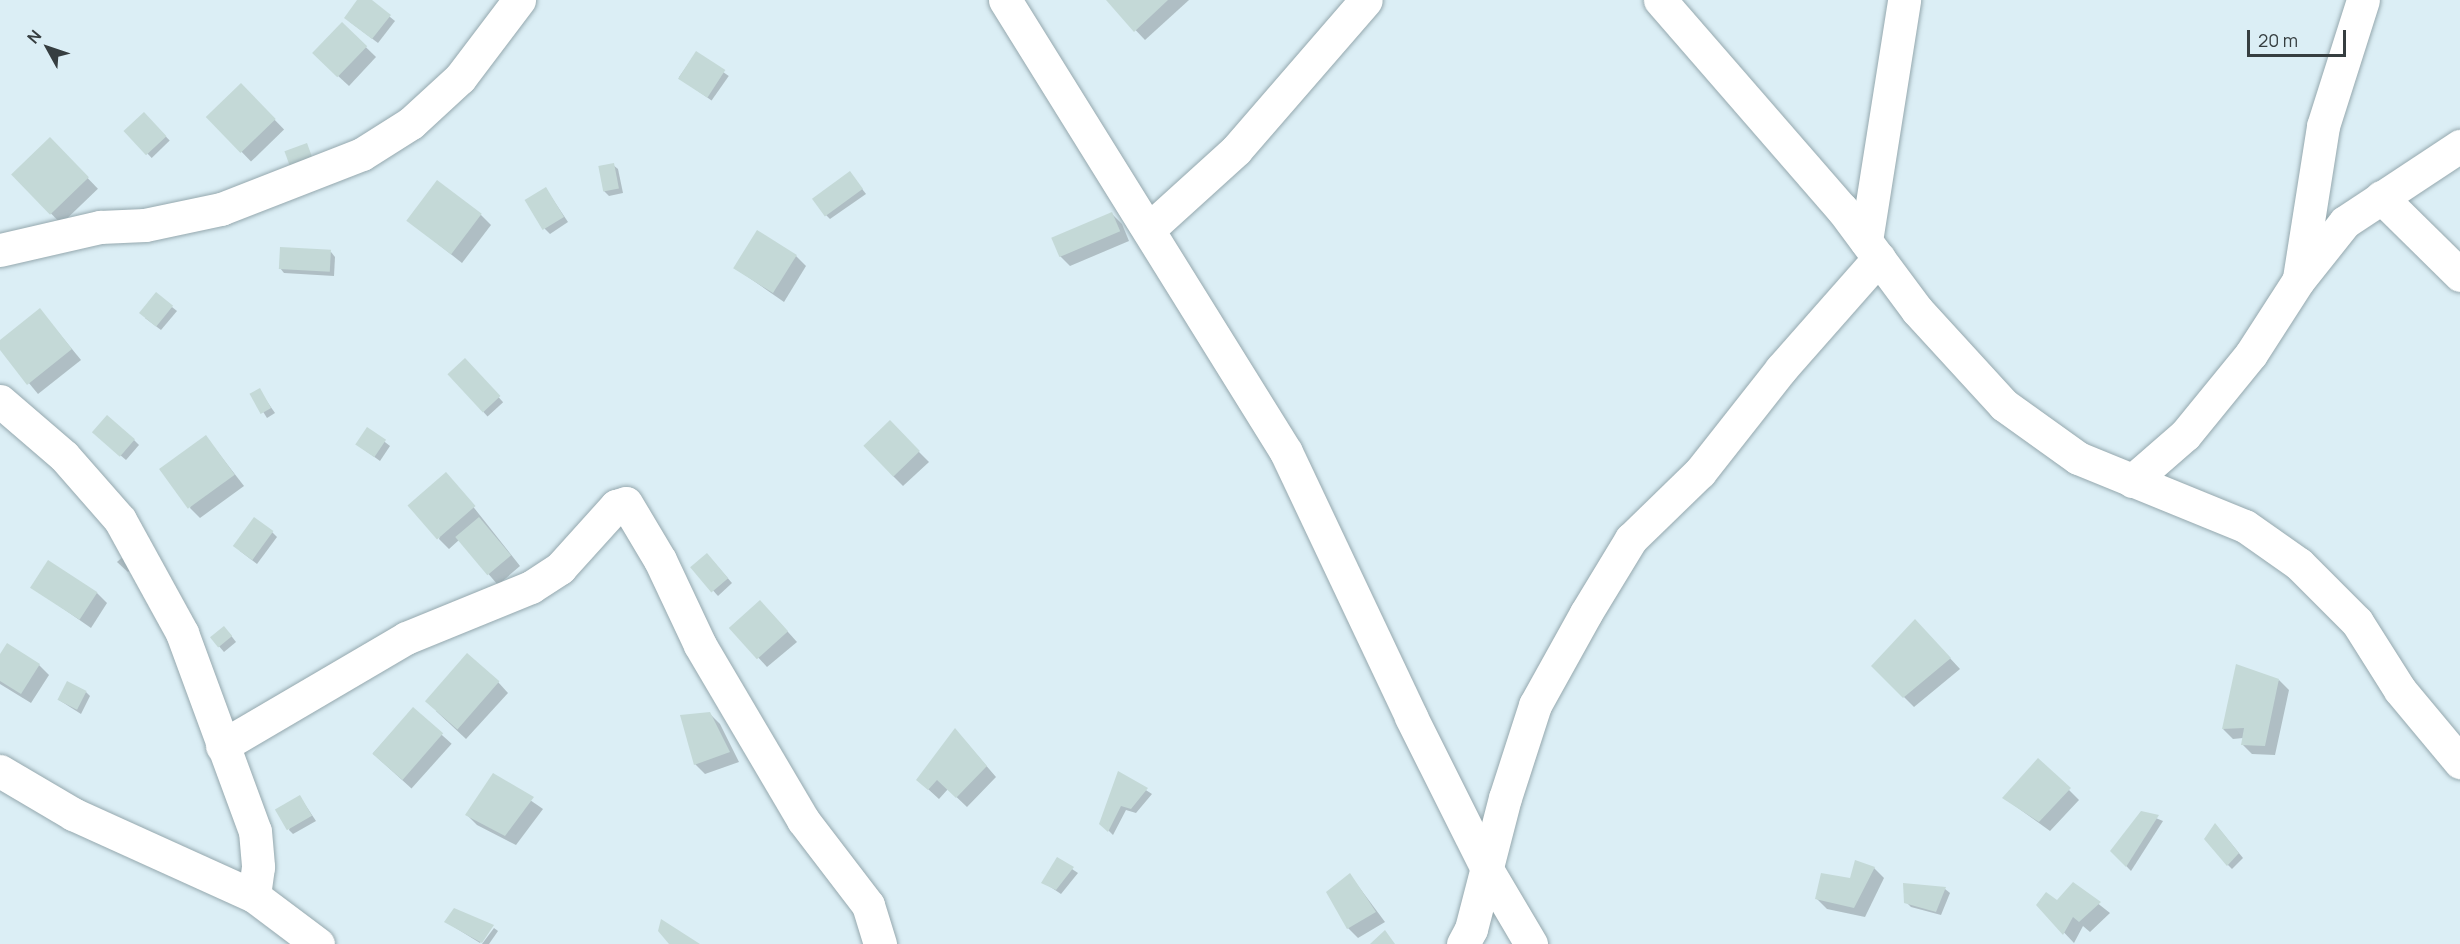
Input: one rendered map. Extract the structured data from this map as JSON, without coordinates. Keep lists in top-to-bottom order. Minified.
{"scale_bar":"20 m","north":"top left"}
